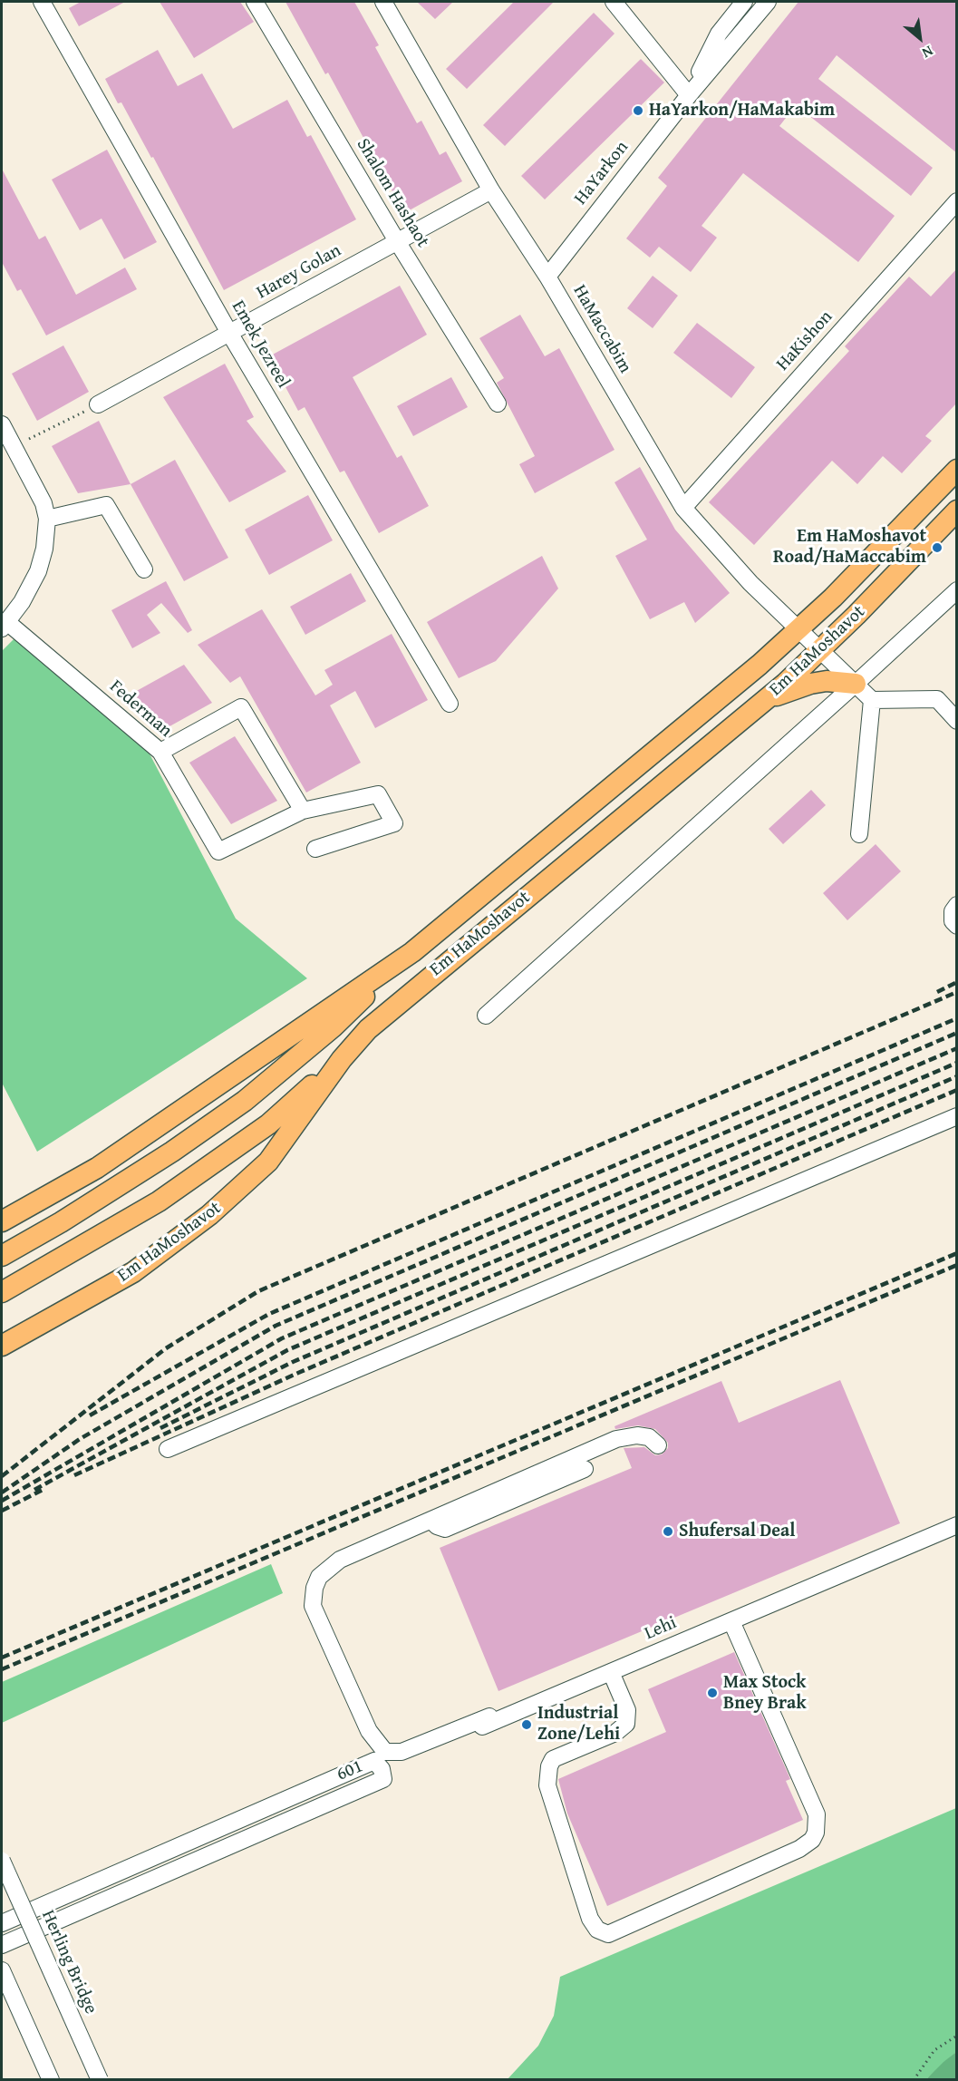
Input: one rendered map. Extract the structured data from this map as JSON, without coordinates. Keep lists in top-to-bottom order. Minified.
{"streets":{"main road":["Em HaMoshavot"],"street":["HaYarkon","Shalom Hashaot","Harey Golan","HaMaccabim","HaKishon","Emek Jezreel","Federman","Lehi","601","Herling Bridge"]},"crossings":[["HaYarkon","HaMaccabim"],["Shalom Hashaot","Harey Golan"],["Harey Golan","HaMaccabim"],["Harey Golan","Emek Jezreel"],["HaMaccabim","HaKishon"],["HaMaccabim","Em HaMoshavot"],["Lehi","601"]],"places":["HaYarkon/HaMakabim","Em HaMoshavot Road/HaMaccabim","Shufersal Deal","Max Stock Bney Brak","Industrial Zone/Lehi"],"north":"bottom right"}
